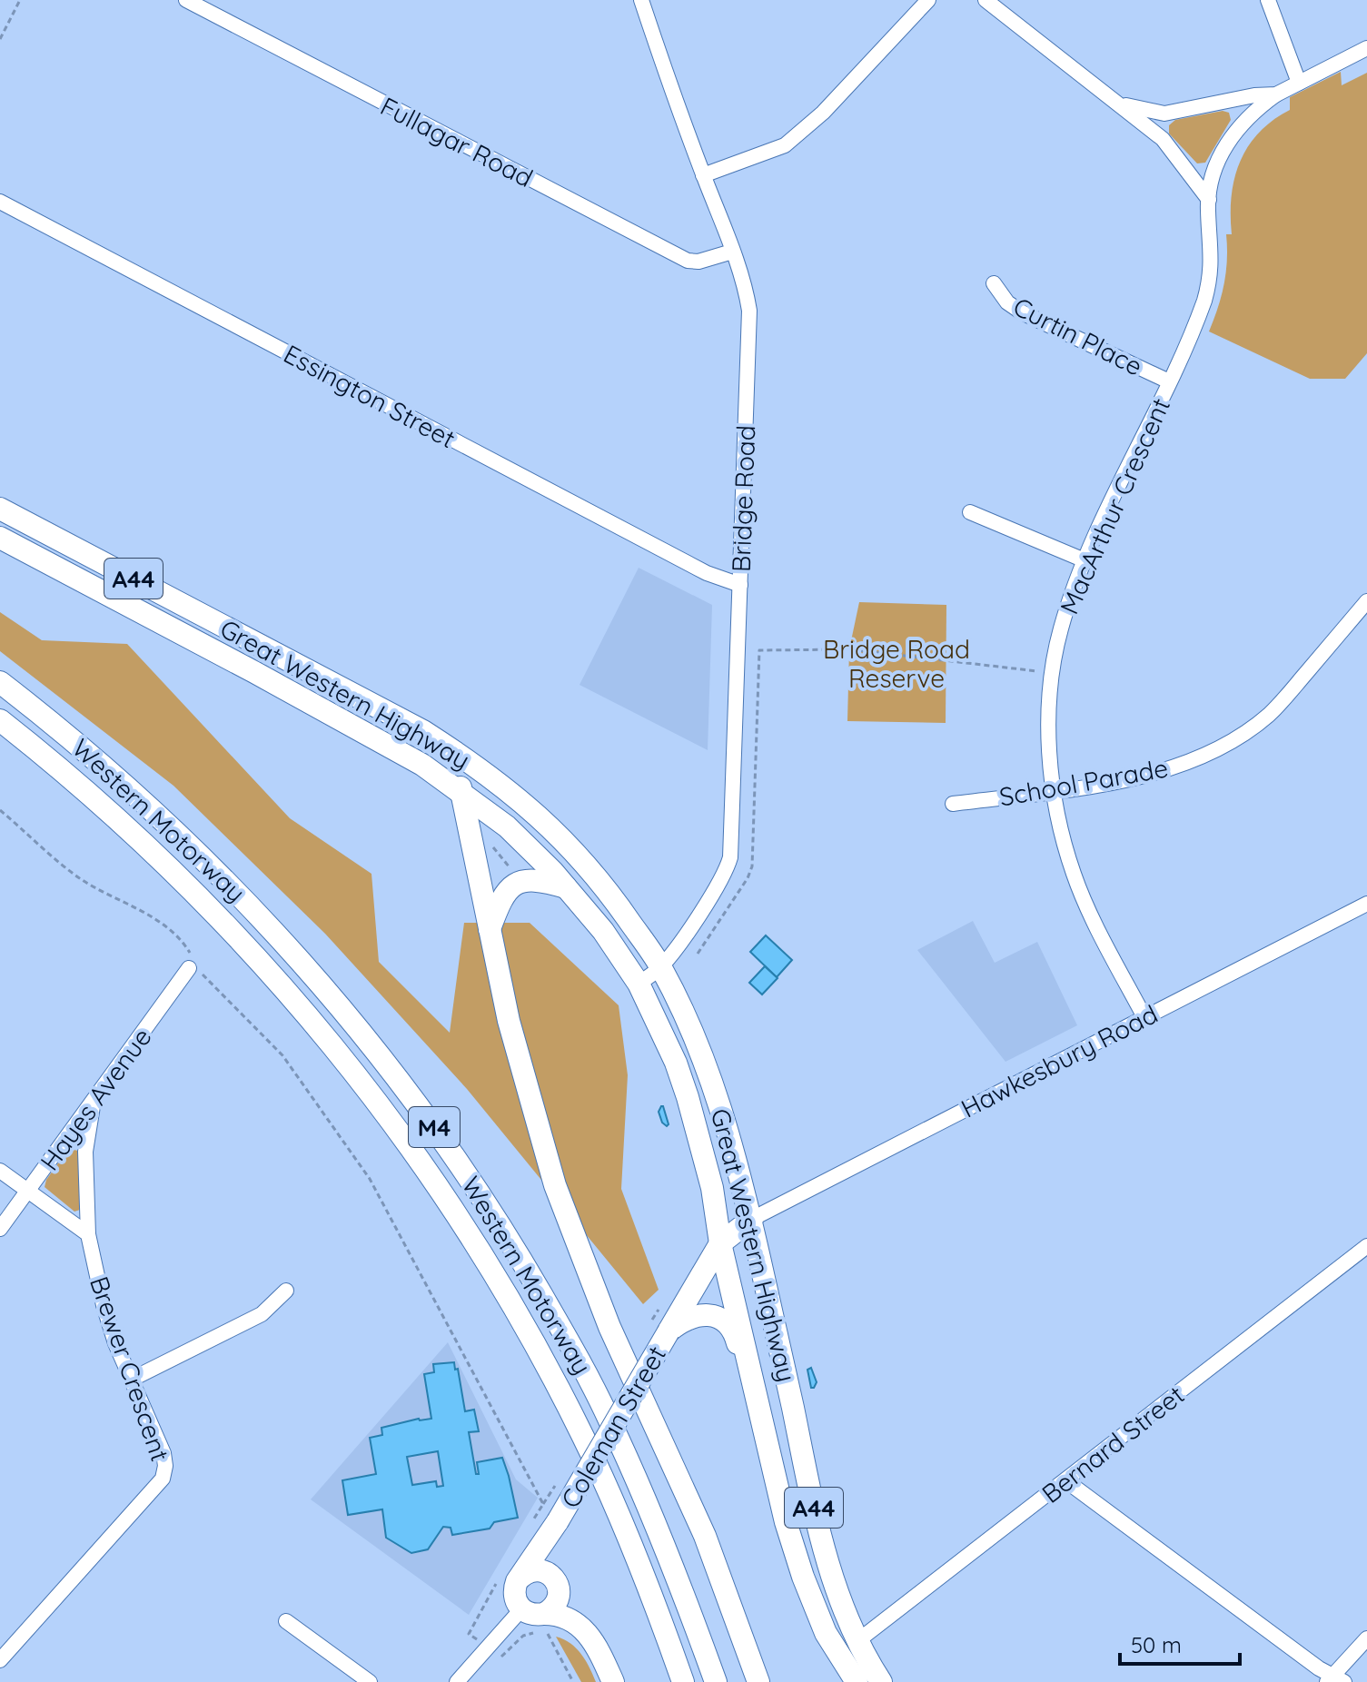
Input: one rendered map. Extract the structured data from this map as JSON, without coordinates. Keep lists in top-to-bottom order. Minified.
{"streets":{"highway":["A44","Great Western Highway","Western Motorway","M4","Coleman Street"],"street":["Fullagar Road","Curtin Place","Essington Street","Bridge Road","MacArthur Crescent","School Parade","Hawkesbury Road","Hayes Avenue","Brewer Crescent","Bernard Street"]},"crossings":[["Fullagar Road","Bridge Road"],["Curtin Place","MacArthur Crescent"],["Essington Street","Bridge Road"],["Bridge Road","Great Western Highway"],["MacArthur Crescent","School Parade"],["MacArthur Crescent","Hawkesbury Road"],["Great Western Highway","Hawkesbury Road"],["Great Western Highway","Coleman Street"],["Great Western Highway","Bernard Street"],["Hawkesbury Road","Coleman Street"],["Hayes Avenue","Brewer Crescent"]],"parks":["Bridge Road Reserve"],"scale_bar":"50 m"}
